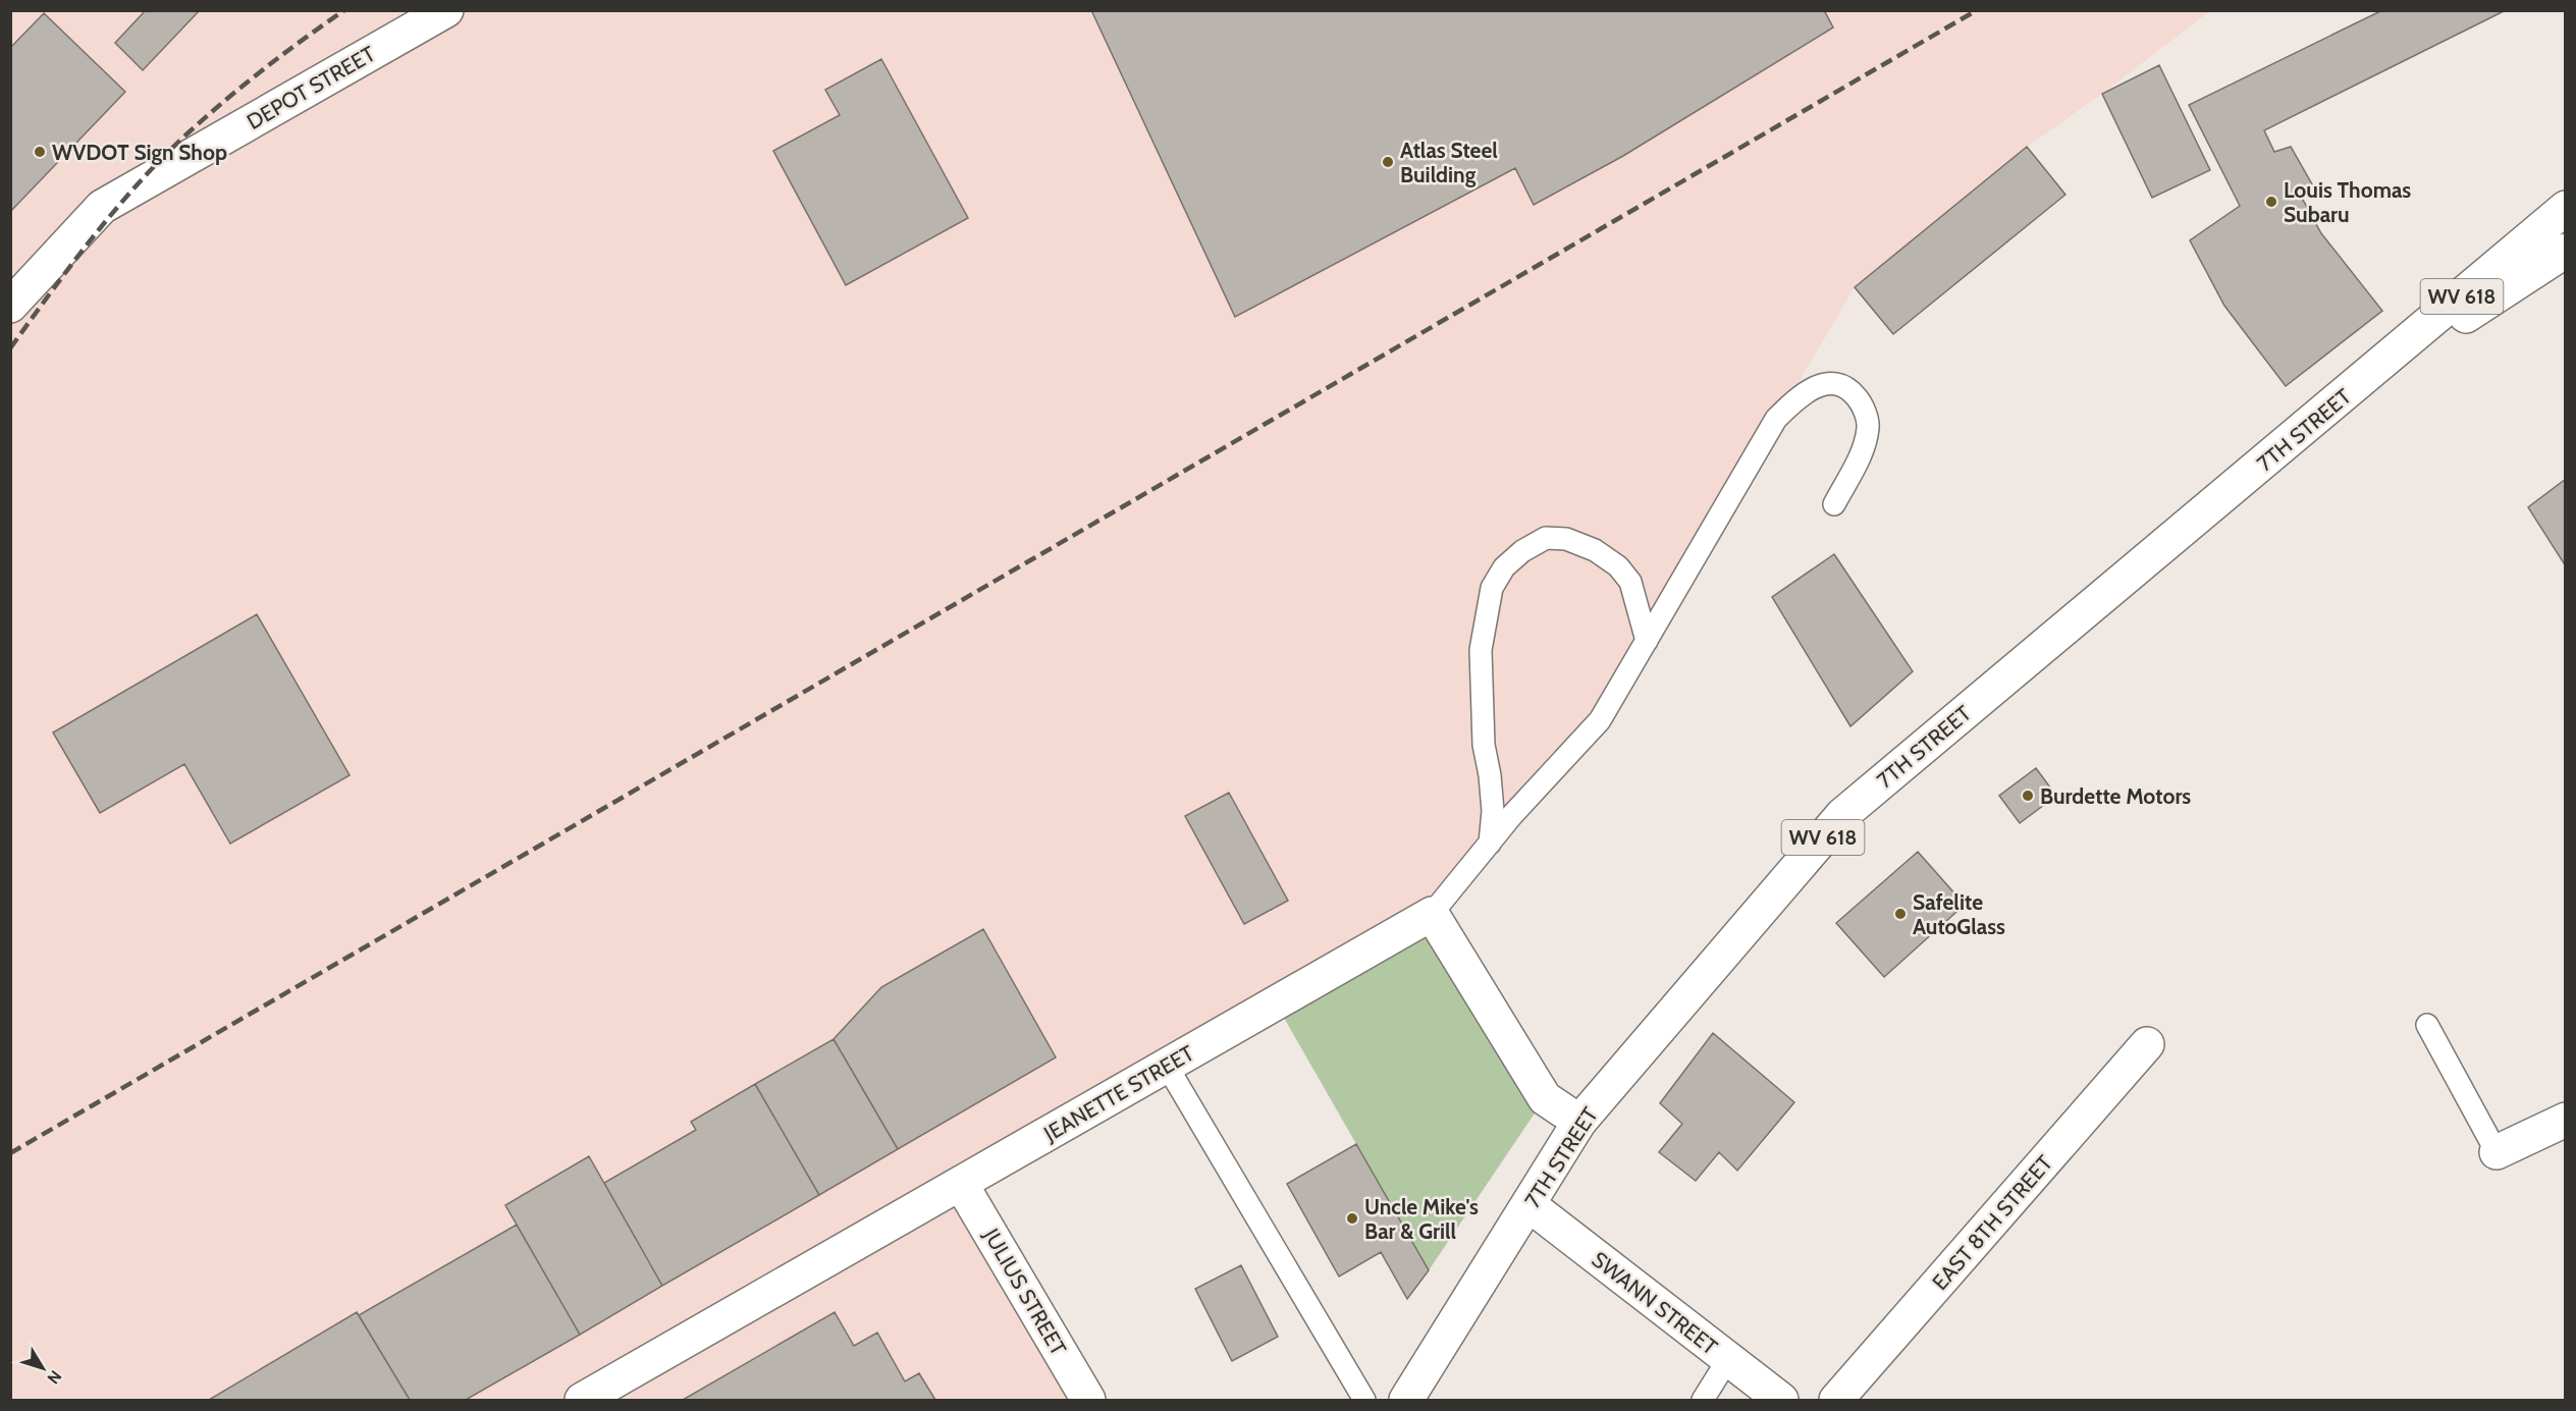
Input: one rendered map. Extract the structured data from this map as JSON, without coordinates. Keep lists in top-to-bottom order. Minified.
{"streets":{"street":["DEPOT STREET","WV 618","7TH STREET","JEANETTE STREET","EAST 8TH STREET","JULIUS STREET","SWANN STREET"]},"crossings":[["WV 618","7TH STREET"],["7TH STREET","SWANN STREET"],["JEANETTE STREET","JULIUS STREET"]],"places":["WVDOT Sign Shop","Atlas Steel Building","Louis Thomas Subaru","Burdette Motors","Safelite AutoGlass","Uncle Mike's Bar & Grill"],"north":"bottom right"}
